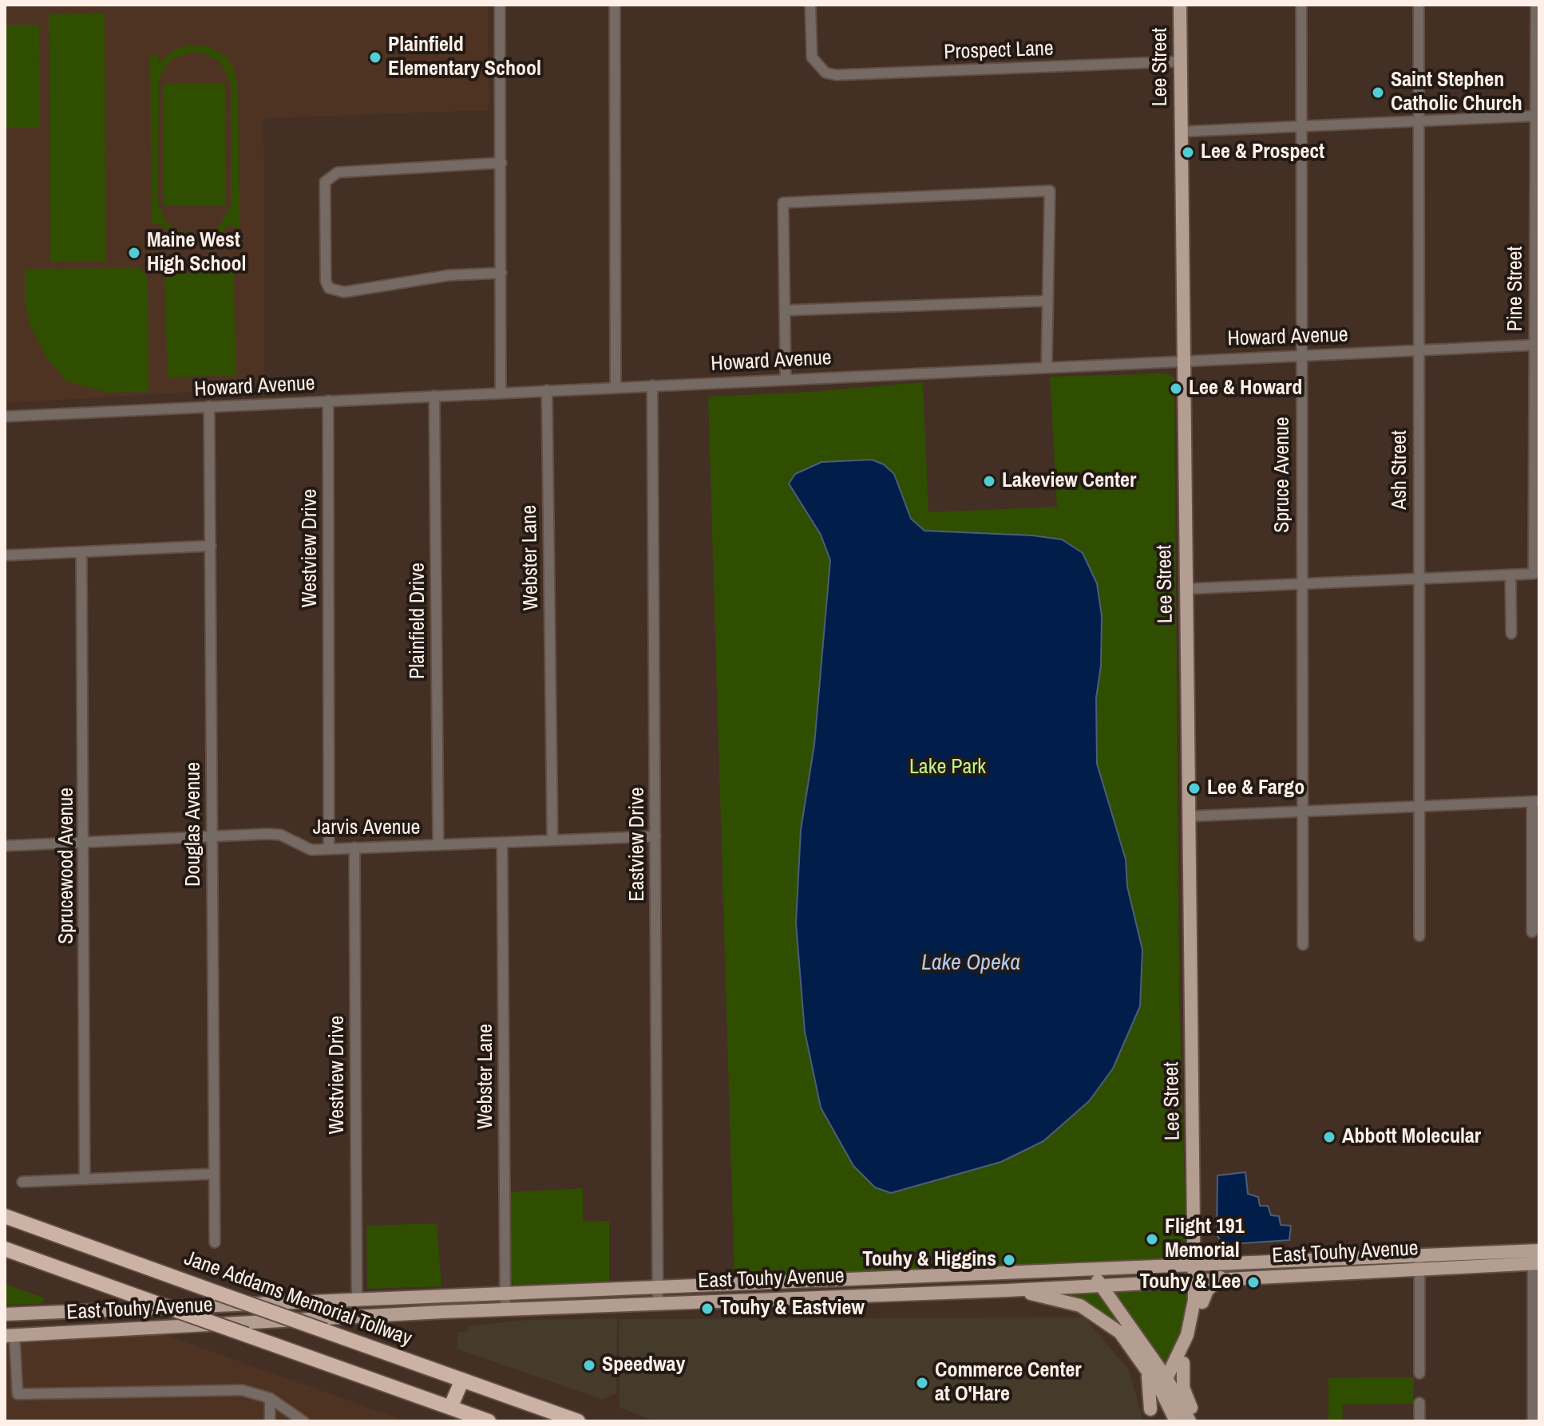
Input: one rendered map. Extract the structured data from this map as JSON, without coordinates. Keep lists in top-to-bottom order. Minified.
{"streets":{"highway":["Jane Addams Memorial Tollway"],"main road":["Lee Street","East Touhy Avenue"],"street":["Prospect Lane","Pine Street","Howard Avenue","Ash Street","Spruce Avenue","Westview Drive","Webster Lane","Plainfield Drive","Douglas Avenue","Jarvis Avenue","Eastview Drive","Sprucewood Avenue"]},"crossings":[["Prospect Lane","Lee Street"],["Lee Street","Howard Avenue"],["Lee Street","East Touhy Avenue"],["Pine Street","Howard Avenue"],["Howard Avenue","Ash Street"],["Howard Avenue","Spruce Avenue"],["Howard Avenue","Westview Drive"],["Howard Avenue","Webster Lane"],["Howard Avenue","Plainfield Drive"],["Howard Avenue","Douglas Avenue"],["Howard Avenue","Eastview Drive"],["Westview Drive","Jarvis Avenue"],["Westview Drive","East Touhy Avenue"],["Webster Lane","Jarvis Avenue"],["Webster Lane","East Touhy Avenue"],["Plainfield Drive","Jarvis Avenue"],["Douglas Avenue","Jarvis Avenue"],["Jarvis Avenue","Eastview Drive"],["Jarvis Avenue","Sprucewood Avenue"],["Eastview Drive","East Touhy Avenue"]],"water":["Lake Opeka"],"parks":["Lake Park"],"places":["Plainfield Elementary School","Saint Stephen Catholic Church","Lee & Prospect","Maine West High School","Lee & Howard","Lakeview Center","Lee & Fargo","Abbott Molecular","Flight 191 Memorial","Touhy & Higgins","Touhy & Lee","Touhy & Eastview","Speedway","Commerce Center at O'Hare"]}
